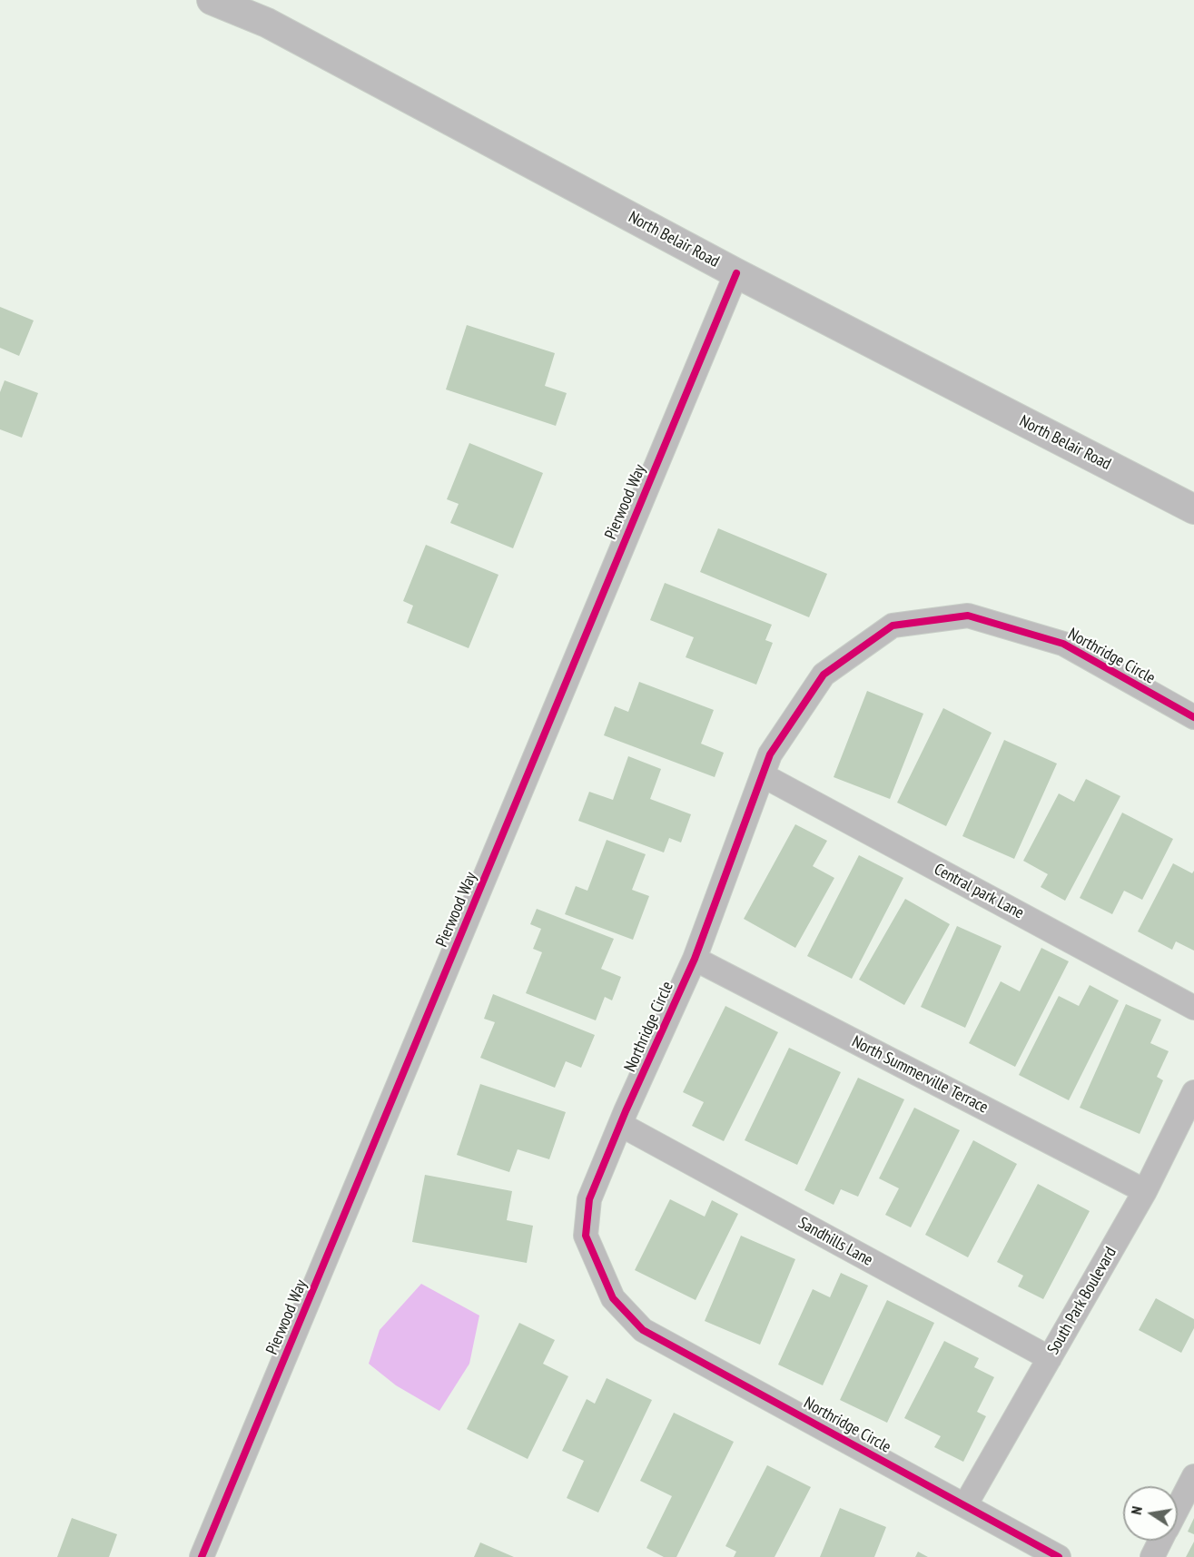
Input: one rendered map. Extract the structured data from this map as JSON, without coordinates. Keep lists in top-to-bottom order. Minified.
{"streets":{"street":["North Belair Road","Pierwood Way","Northridge Circle","Central park Lane","North Summerville Terrace","Sandhills Lane","South Park Boulevard"]},"crossings":[["North Belair Road","Pierwood Way"],["Northridge Circle","Central park Lane"],["Northridge Circle","North Summerville Terrace"],["Northridge Circle","Sandhills Lane"],["Northridge Circle","South Park Boulevard"],["North Summerville Terrace","South Park Boulevard"],["Sandhills Lane","South Park Boulevard"]],"north":"left"}
